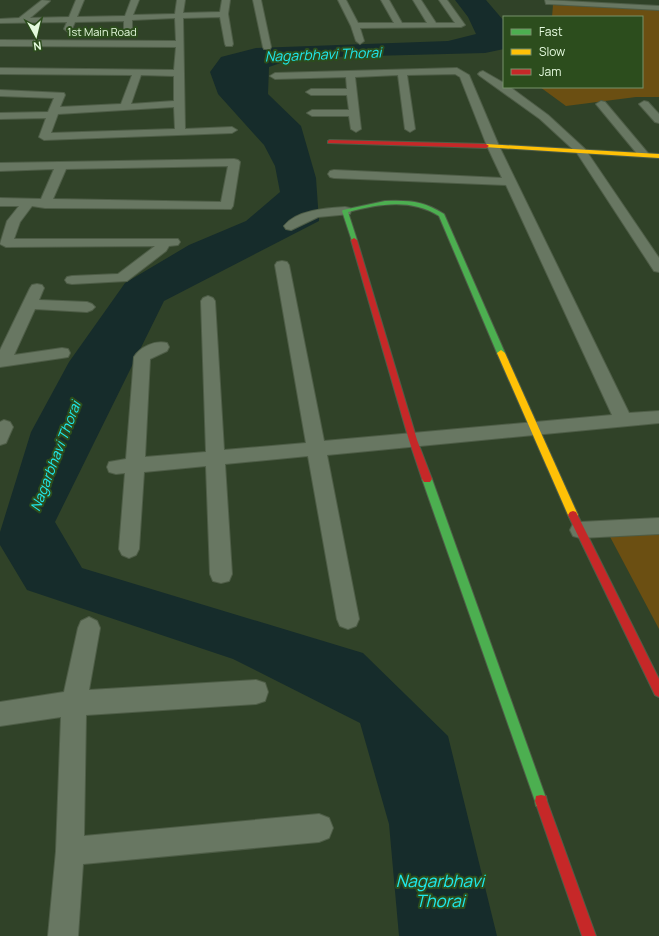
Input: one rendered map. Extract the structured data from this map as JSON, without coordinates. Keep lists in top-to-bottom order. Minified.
{"streets":{"street":["1st Main Road"]},"water":["Nagarbhavi Thorai"],"legend":["Fast","Slow","Jam"],"north":"bottom"}
